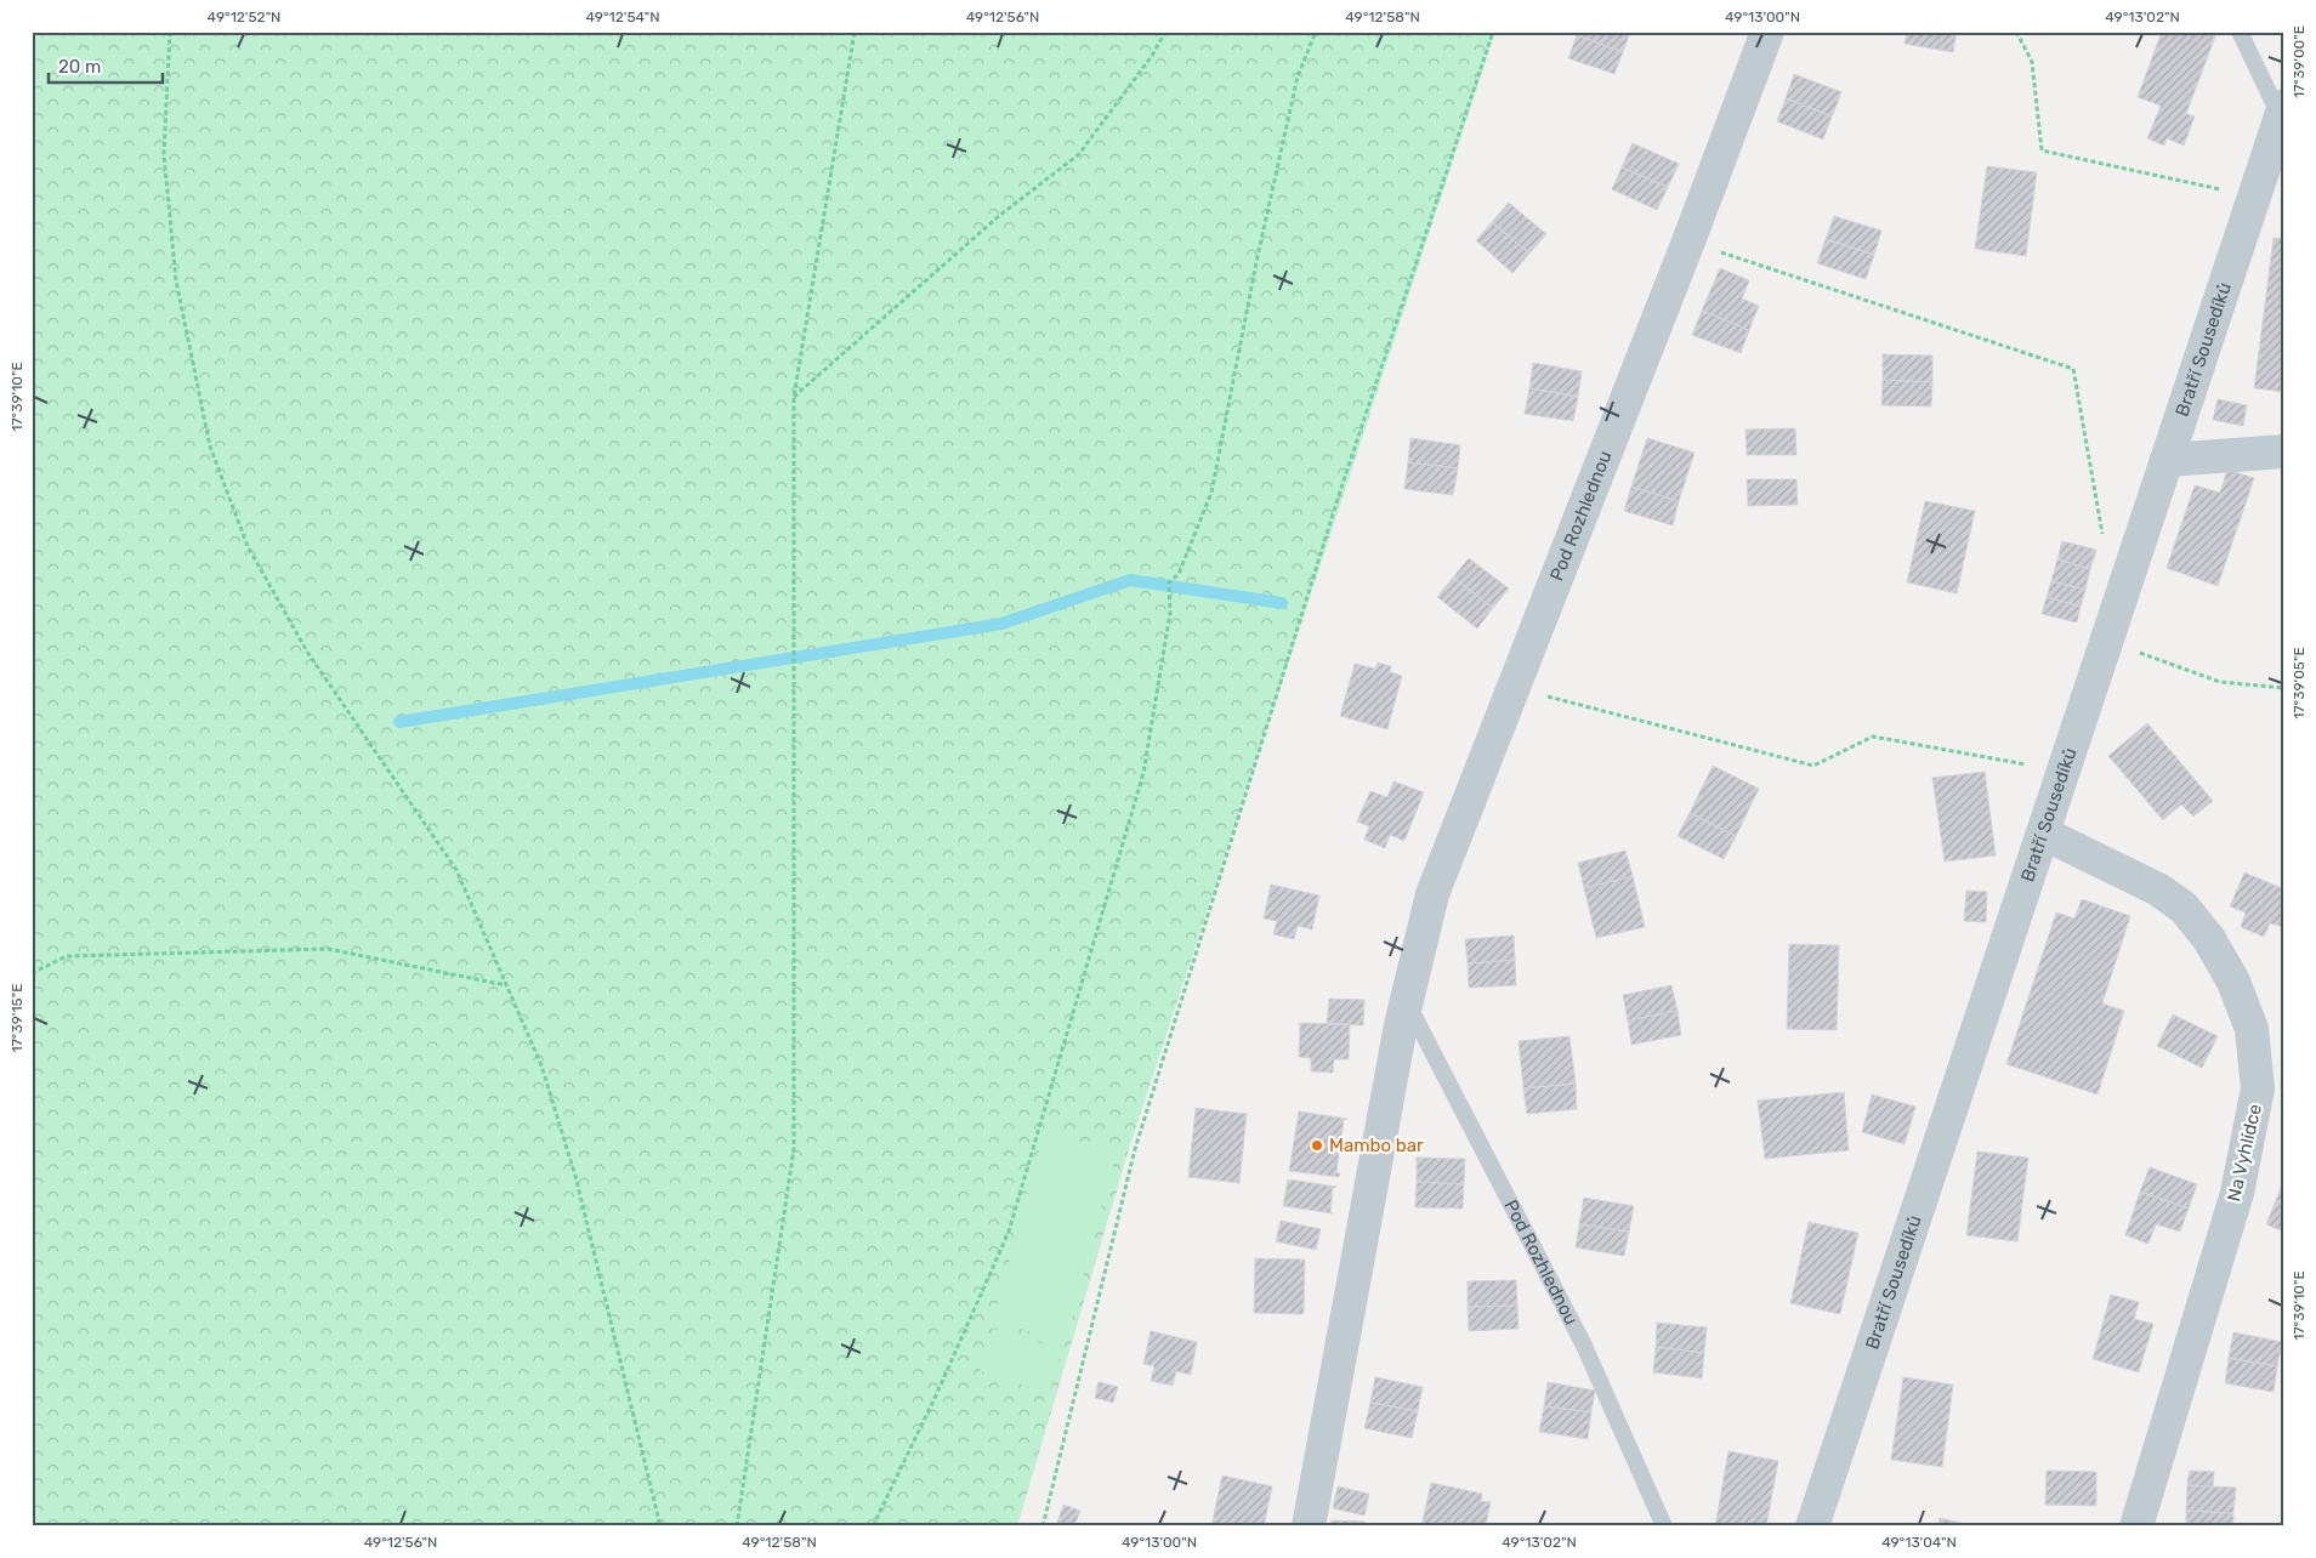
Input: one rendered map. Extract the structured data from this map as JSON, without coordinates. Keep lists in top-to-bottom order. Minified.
{"streets":{"street":["Bratří Sousedíků","Pod Rozhlednou","Na Vyhlídce"]},"crossings":[["Bratří Sousedíků","Na Vyhlídce"]],"places":["Mambo bar"],"scale_bar":"20 m","coordinates":["49°12'52\"N","49°12'54\"N","49°12'56\"N","49°12'58\"N","49°13'00\"N","49°13'02\"N","17°39'00\"E","17°39'10\"E","17°39'05\"E","17°39'15\"E","49°13'04\"N"]}
